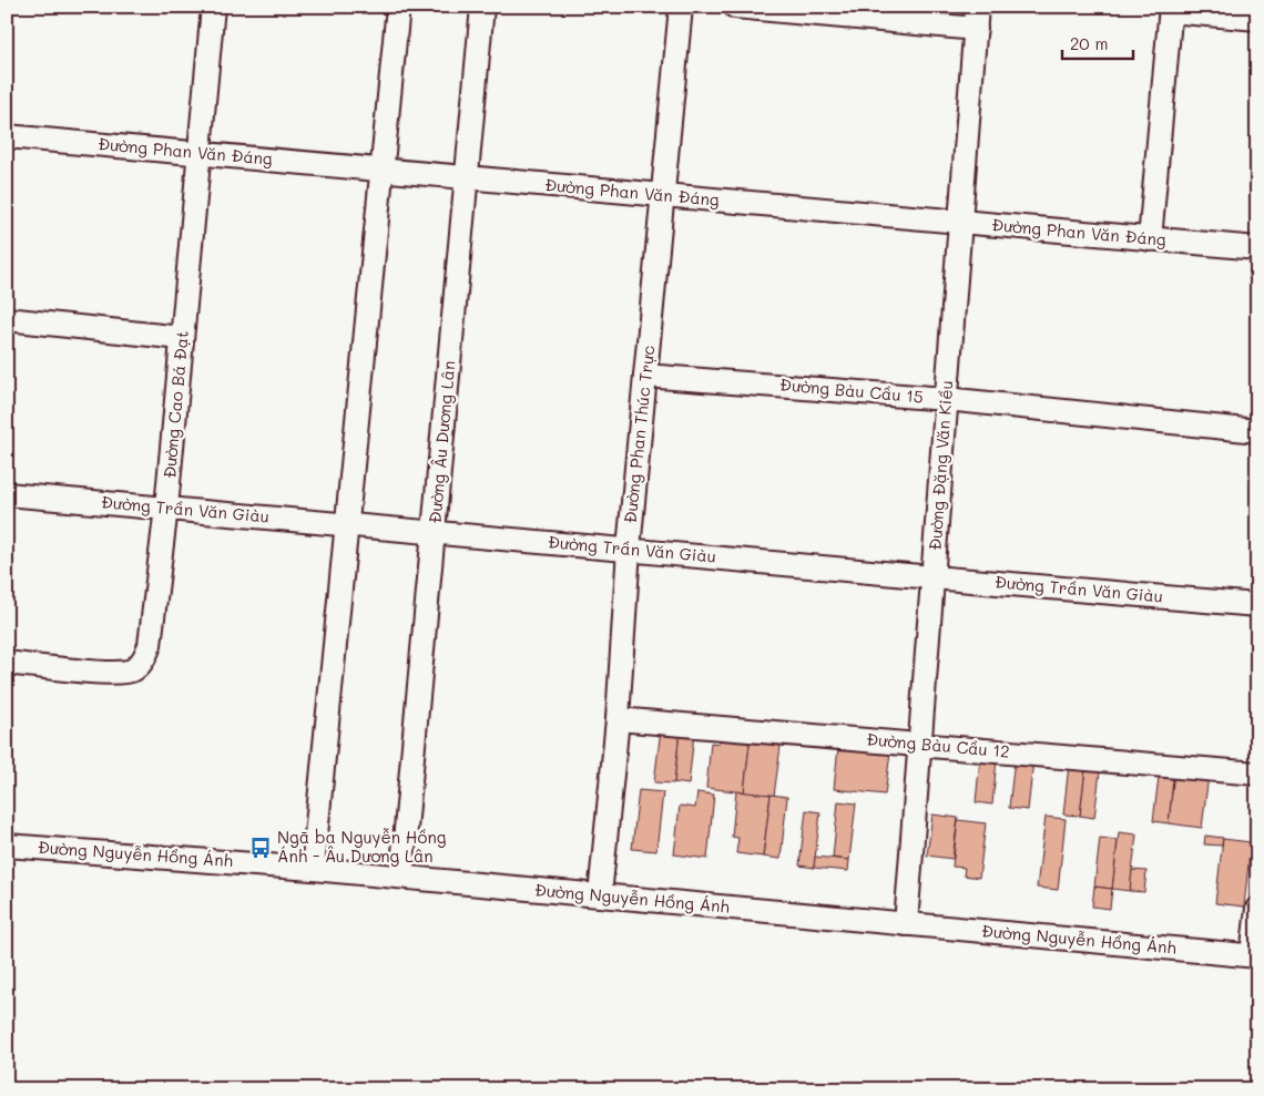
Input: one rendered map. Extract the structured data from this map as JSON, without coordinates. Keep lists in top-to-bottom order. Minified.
{"streets":{"street":["Đường Phan Văn Đáng","Đường Bàu Cầu 15","Đường Cao Bá Đạt","Đường Phan Thúc Trực","Đường Âu Dương Lân","Đường Đặng Văn Kiều","Đường Trần Văn Giàu","Đường Bàu Cầu 12","Đường Nguyễn Hồng Ánh"]},"crossings":[["Đường Phan Văn Đáng","Đường Cao Bá Đạt"],["Đường Phan Văn Đáng","Đường Phan Thúc Trực"],["Đường Phan Văn Đáng","Đường Âu Dương Lân"],["Đường Phan Văn Đáng","Đường Đặng Văn Kiều"],["Đường Bàu Cầu 15","Đường Phan Thúc Trực"],["Đường Bàu Cầu 15","Đường Đặng Văn Kiều"],["Đường Cao Bá Đạt","Đường Trần Văn Giàu"],["Đường Phan Thúc Trực","Đường Trần Văn Giàu"],["Đường Phan Thúc Trực","Đường Bàu Cầu 12"],["Đường Phan Thúc Trực","Đường Nguyễn Hồng Ánh"],["Đường Âu Dương Lân","Đường Trần Văn Giàu"],["Đường Âu Dương Lân","Đường Nguyễn Hồng Ánh"],["Đường Đặng Văn Kiều","Đường Trần Văn Giàu"],["Đường Đặng Văn Kiều","Đường Bàu Cầu 12"],["Đường Đặng Văn Kiều","Đường Nguyễn Hồng Ánh"]],"places":{"bus stop":["Ngã ba Nguyễn Hồng Ánh - Âu Dương Lân"]},"scale_bar":"20 m"}
